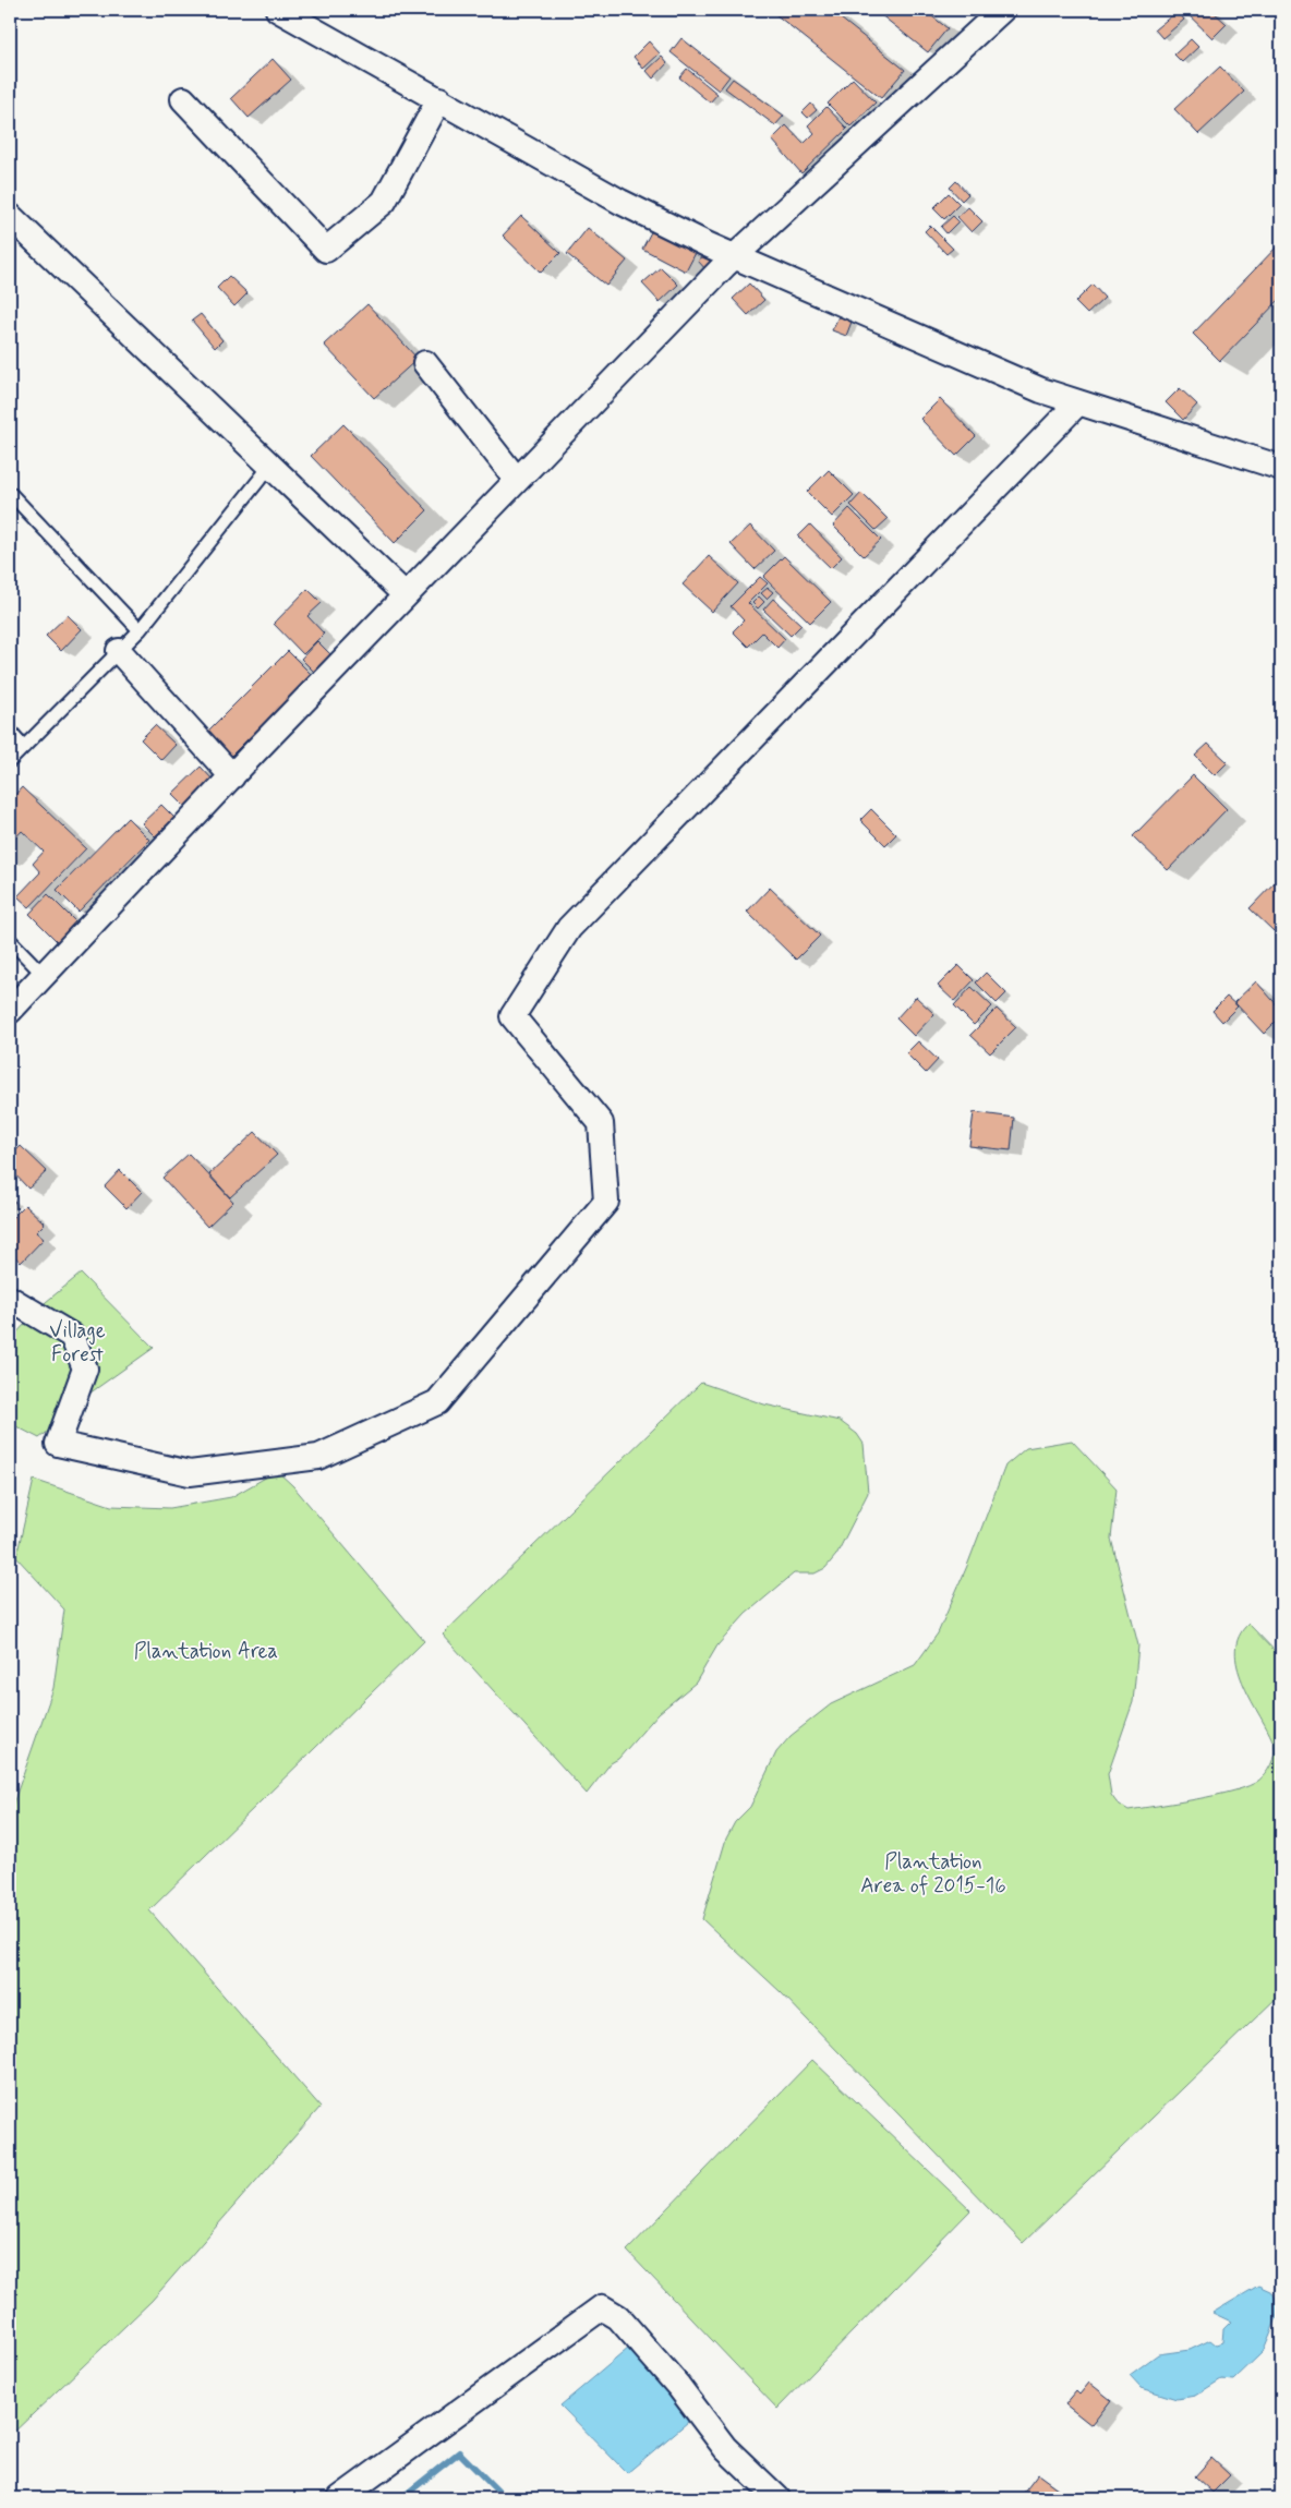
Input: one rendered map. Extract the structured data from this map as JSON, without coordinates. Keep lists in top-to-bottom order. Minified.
{"parks":["Village Forest","Plantation Area","Plantation Area of 2015-16"]}
